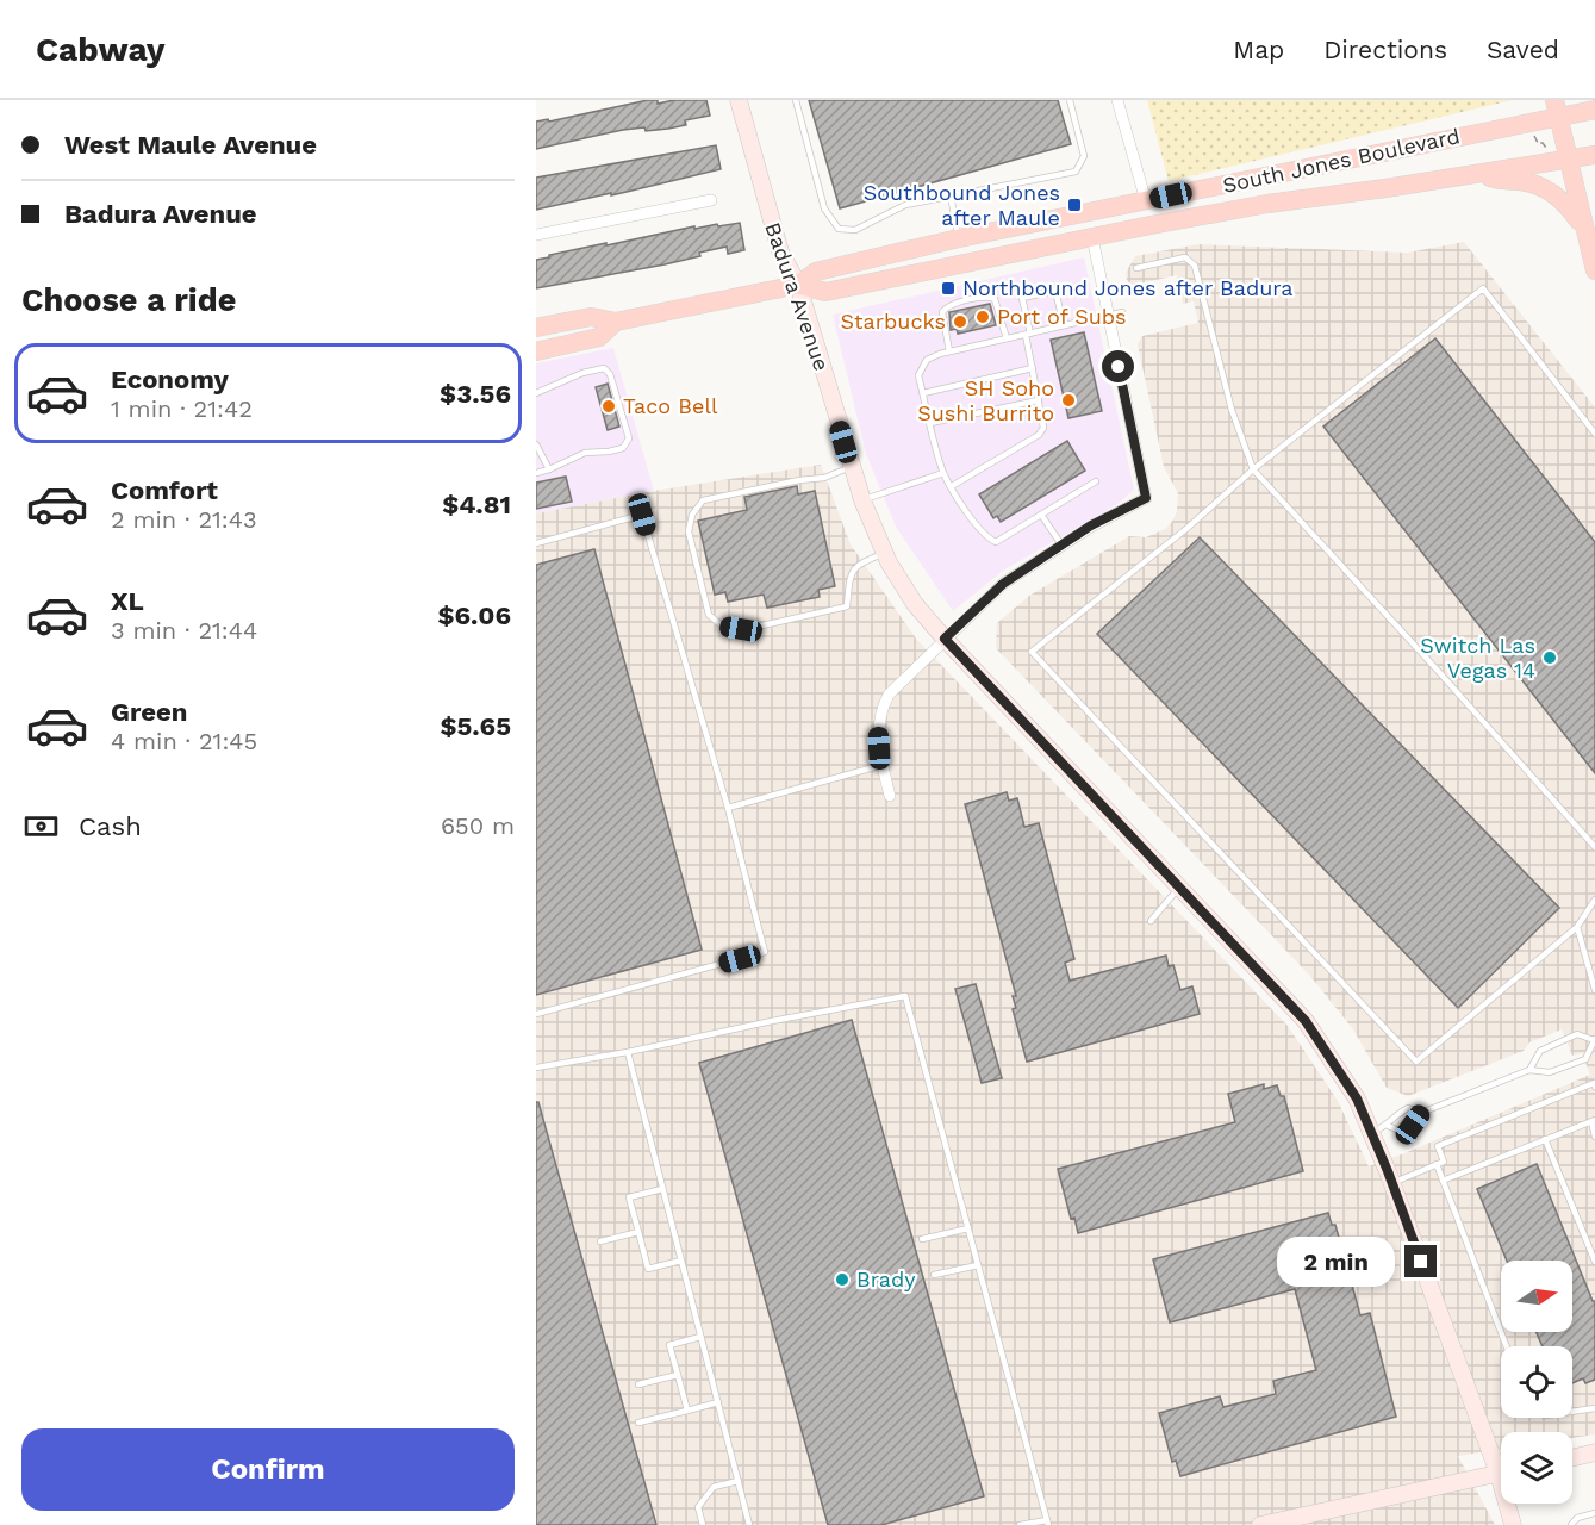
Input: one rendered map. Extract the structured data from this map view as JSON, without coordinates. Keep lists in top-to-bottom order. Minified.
{"streets":{"main road":["South Jones Boulevard","Badura Avenue"]},"crossings":[["South Jones Boulevard","Badura Avenue"]],"places":{"transit":["Southbound Jones after Maule","Northbound Jones after Badura"],"other":["Port of Subs","Starbucks","SH Soho Sushi Burrito","Taco Bell","Switch Las Vegas 14","Brady"]},"north":"right","page":{"header":"Cabway","nav":["Map","Directions","Saved"],"banner":["West Maule Avenue","Badura Avenue"],"heading":"Choose a ride","list":[{"name":"Economy","note":"1 min · 21:42","value":"$3.56"},{"name":"Comfort","note":"2 min · 21:43","value":"$4.81"},{"name":"XL","note":"3 min · 21:44","value":"$6.06"},{"name":"Green","note":"4 min · 21:45","value":"$5.65"}],"pay":["Cash","650 m"],"bubble":"2 min","buttons":"Confirm"}}
